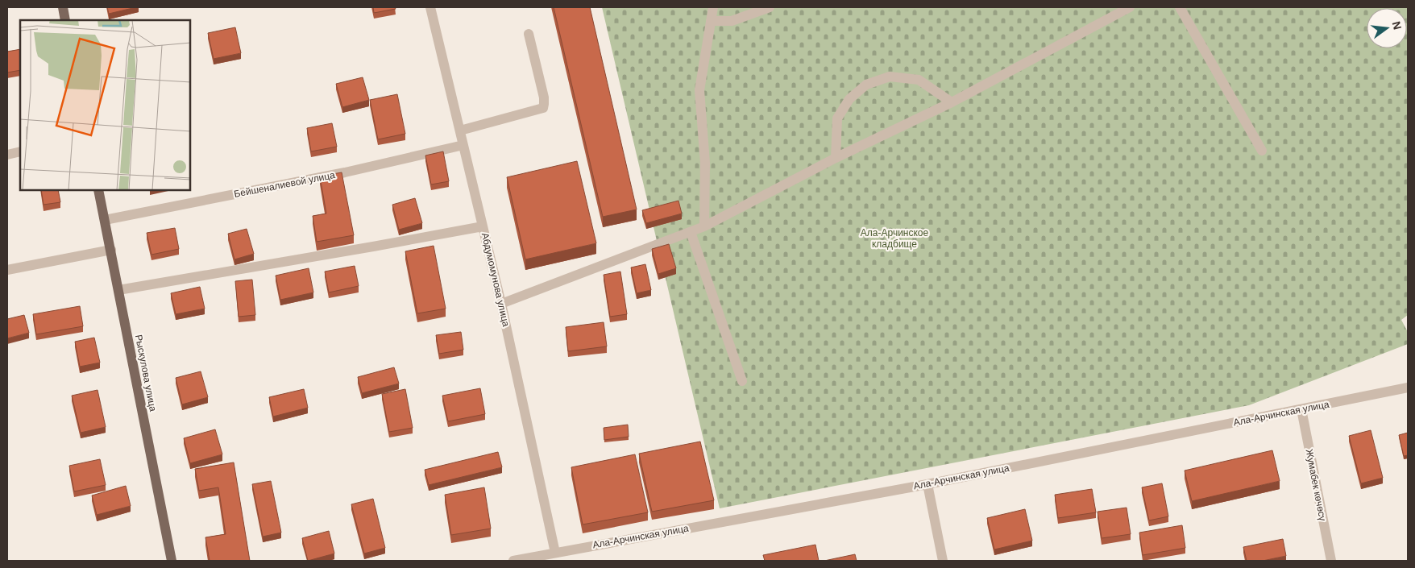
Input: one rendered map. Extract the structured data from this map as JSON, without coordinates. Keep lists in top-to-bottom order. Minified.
{"streets":{"main road":["Рыскулова улица"],"street":["Бейшеналиевой улица","Абдумомунова улица","Ала-Арчинская улица","Жумабек көчөсү"]},"crossings":[["Бейшеналиевой улица","Абдумомунова улица"],["Бейшеналиевой улица","Рыскулова улица"],["Абдумомунова улица","Ала-Арчинская улица"],["Ала-Арчинская улица","Жумабек көчөсү"]],"parks":["Ала-Арчинское кладбище"],"north":"right"}
